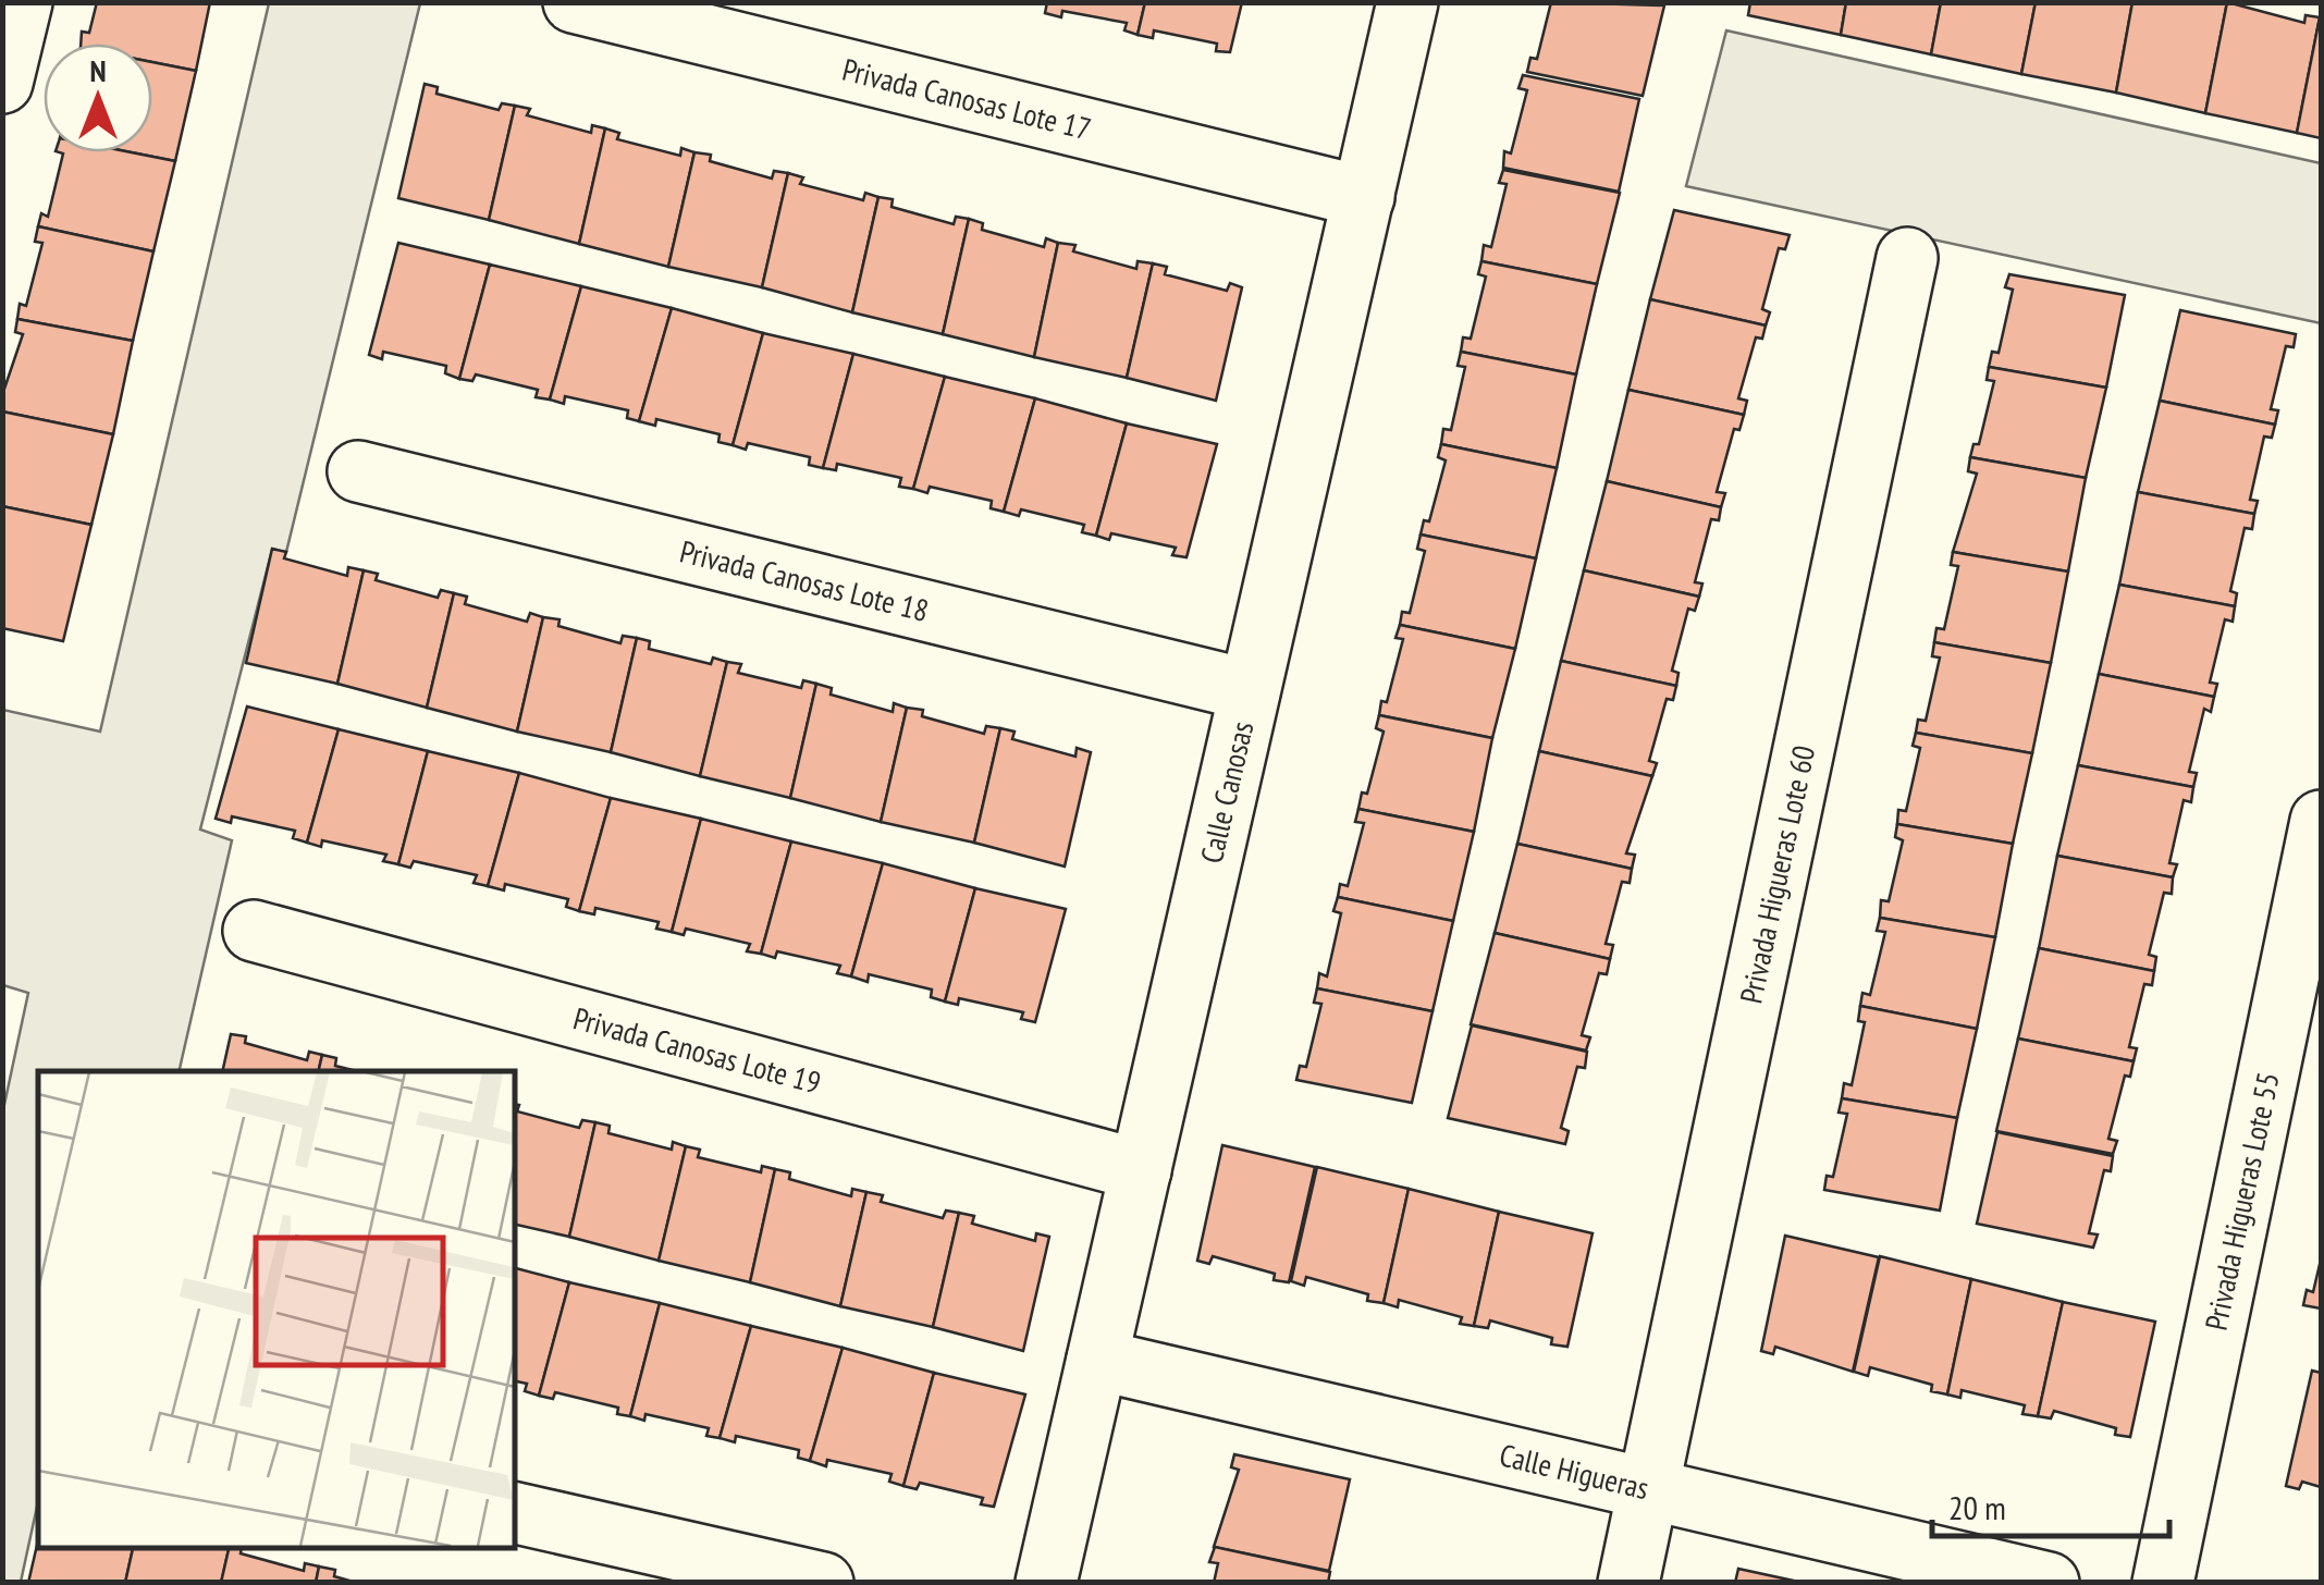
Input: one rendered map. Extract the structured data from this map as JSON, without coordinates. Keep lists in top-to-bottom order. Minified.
{"streets":{"street":["Privada Canosas Lote 17","Privada Canosas Lote 18","Calle Canosas","Privada Higueras Lote 60","Privada Canosas Lote 19","Privada Higueras Lote 55","Calle Higueras"]},"crossings":[["Privada Canosas Lote 17","Calle Canosas"],["Privada Canosas Lote 18","Calle Canosas"],["Calle Canosas","Privada Canosas Lote 19"],["Calle Canosas","Calle Higueras"],["Privada Higueras Lote 60","Calle Higueras"]],"scale_bar":"20 m","north":"top"}
